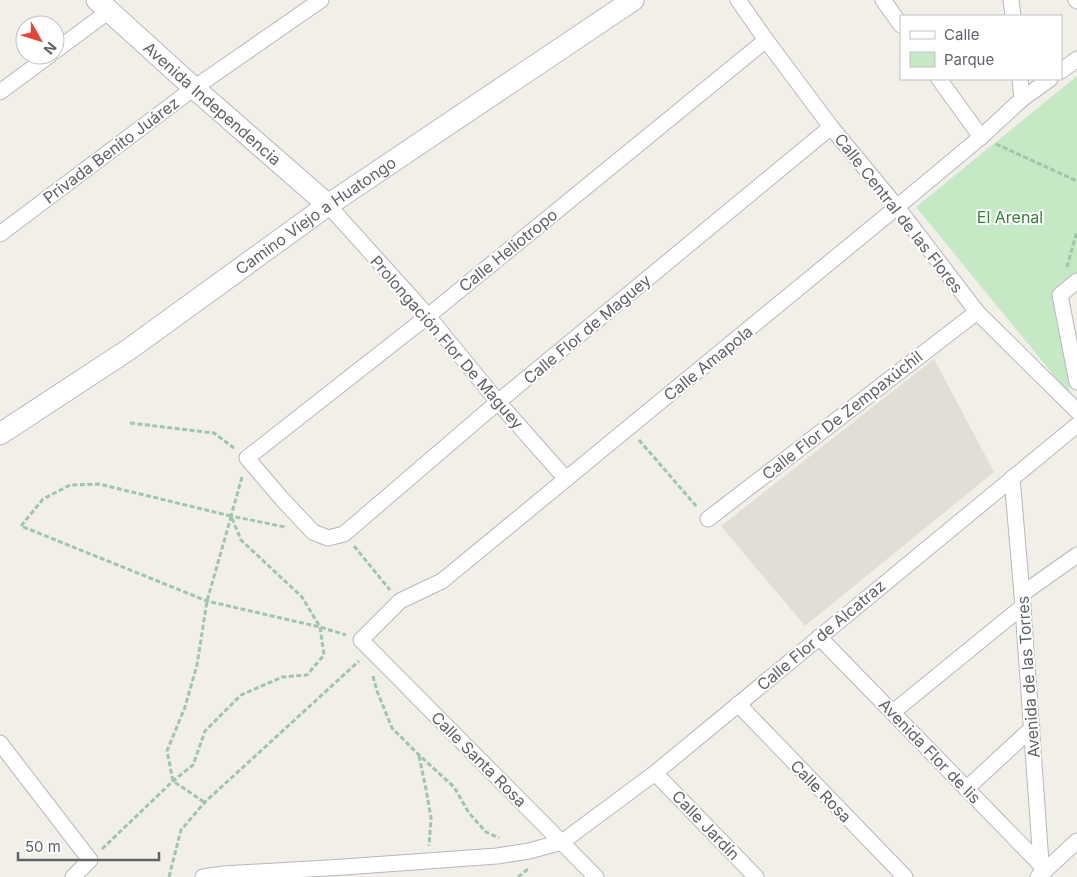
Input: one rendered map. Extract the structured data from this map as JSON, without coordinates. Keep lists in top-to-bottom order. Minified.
{"streets":{"main road":["Avenida Independencia","Camino Viejo a Huatongo"],"street":["Privada Benito Juárez","Calle Central de las Flores","Calle Heliotropo","Calle Flor de Maguey","Prolongación Flor De Maguey","Calle Amapola","Calle Flor De Zempaxúchil","Calle Flor de Alcatraz","Avenida de las Torres","Avenida Flor de lis","Calle Santa Rosa","Calle Rosa","Calle Jardín"]},"crossings":[["Avenida Independencia","Privada Benito Juárez"],["Avenida Independencia","Camino Viejo a Huatongo"],["Avenida Independencia","Prolongación Flor De Maguey"],["Calle Central de las Flores","Calle Heliotropo"],["Calle Central de las Flores","Calle Flor de Maguey"],["Calle Central de las Flores","Calle Amapola"],["Calle Central de las Flores","Calle Flor De Zempaxúchil"],["Calle Central de las Flores","Calle Flor de Alcatraz"],["Camino Viejo a Huatongo","Prolongación Flor De Maguey"],["Calle Heliotropo","Prolongación Flor De Maguey"],["Calle Flor de Maguey","Prolongación Flor De Maguey"],["Prolongación Flor De Maguey","Calle Amapola"],["Calle Amapola","Calle Santa Rosa"],["Calle Flor de Alcatraz","Avenida de las Torres"],["Calle Flor de Alcatraz","Avenida Flor de lis"],["Calle Flor de Alcatraz","Calle Santa Rosa"],["Calle Flor de Alcatraz","Calle Rosa"],["Calle Flor de Alcatraz","Calle Jardín"],["Avenida de las Torres","Avenida Flor de lis"]],"parks":["El Arenal"],"legend":["Calle","Parque"],"scale_bar":"50 m","north":"bottom right"}
